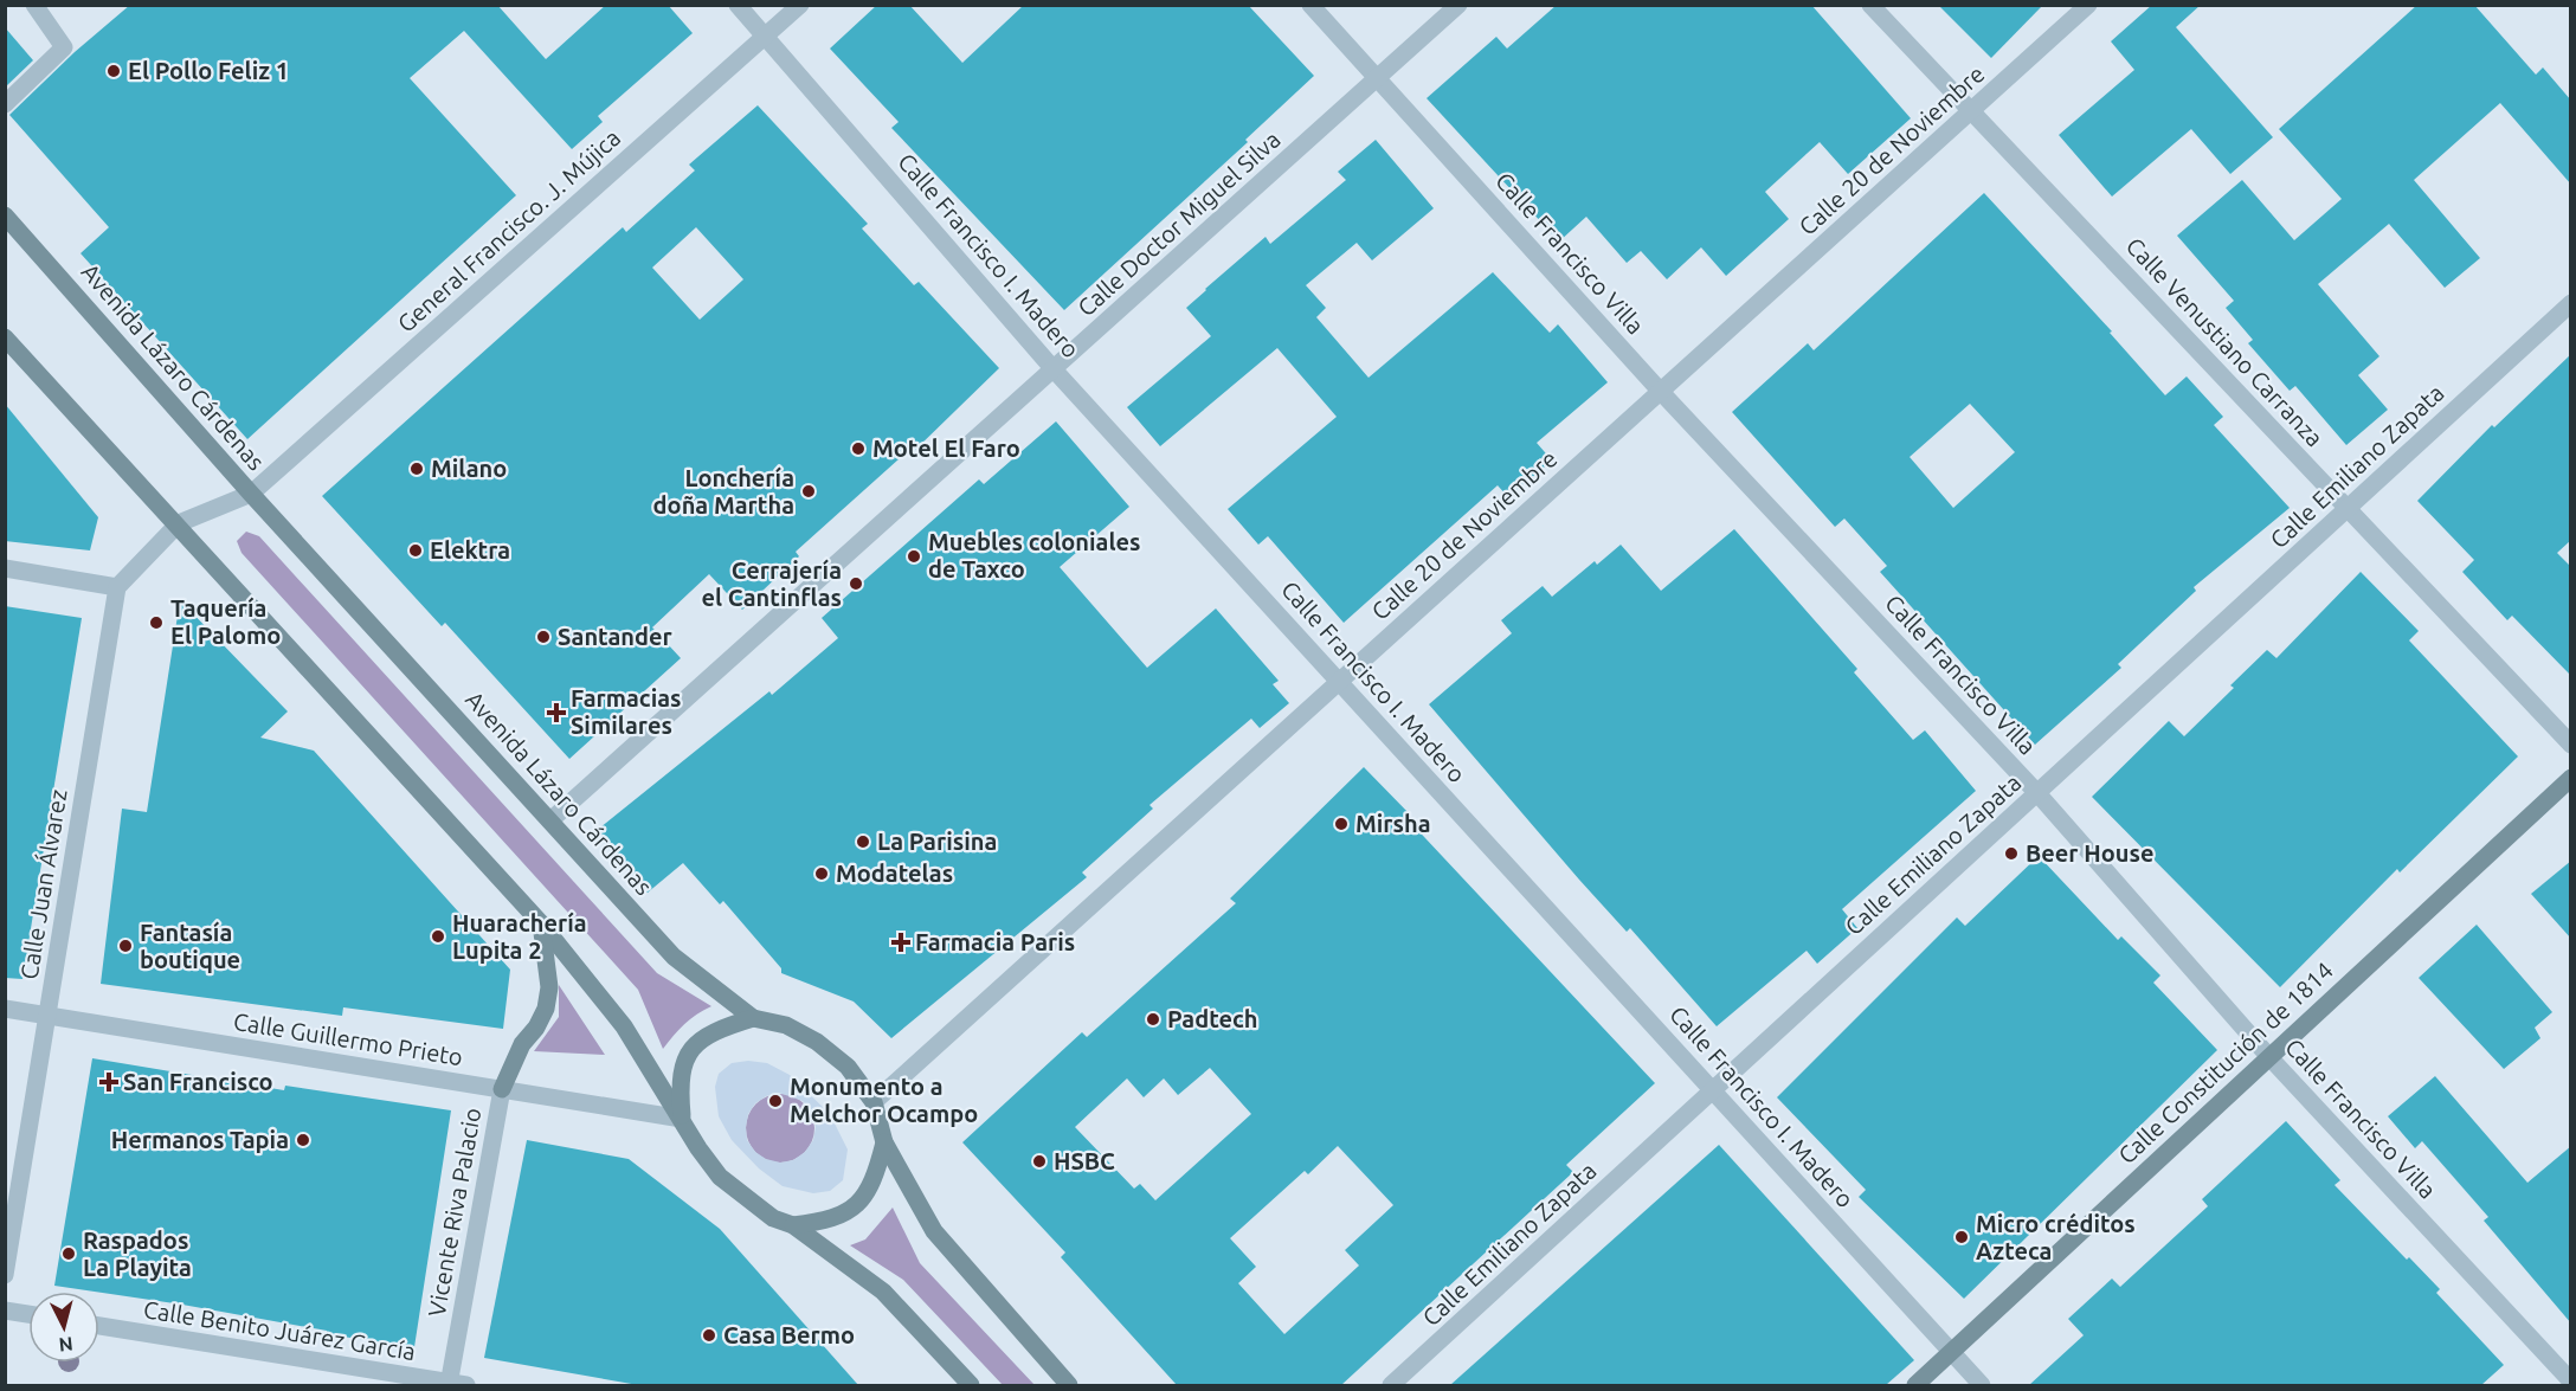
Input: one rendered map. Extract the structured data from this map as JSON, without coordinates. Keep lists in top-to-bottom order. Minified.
{"streets":{"main road":["Avenida Lázaro Cárdenas","Calle Constitución de 1814"],"street":["Calle 20 de Noviembre","Calle Doctor Miguel Silva","General Francisco. J. Mújica","Calle Francisco Villa","Calle Francisco I. Madero","Calle Venustiano Carranza","Calle Emiliano Zapata","Calle Juan Álvarez","Calle Guillermo Prieto","Vicente Riva Palacio","Calle Benito Juárez García"]},"crossings":[["Calle 20 de Noviembre","Calle Francisco Villa"],["Calle 20 de Noviembre","Calle Francisco I. Madero"],["Calle 20 de Noviembre","Calle Venustiano Carranza"],["Calle 20 de Noviembre","Avenida Lázaro Cárdenas"],["Calle 20 de Noviembre","Calle Guillermo Prieto"],["Calle Doctor Miguel Silva","Calle Francisco Villa"],["Calle Doctor Miguel Silva","Calle Francisco I. Madero"],["Calle Doctor Miguel Silva","Avenida Lázaro Cárdenas"],["General Francisco. J. Mújica","Calle Francisco I. Madero"],["General Francisco. J. Mújica","Avenida Lázaro Cárdenas"],["Calle Francisco Villa","Calle Emiliano Zapata"],["Calle Francisco Villa","Calle Constitución de 1814"],["Calle Francisco I. Madero","Calle Emiliano Zapata"],["Calle Francisco I. Madero","Calle Constitución de 1814"],["Calle Venustiano Carranza","Calle Emiliano Zapata"],["Avenida Lázaro Cárdenas","Calle Guillermo Prieto"],["Calle Juan Álvarez","Calle Guillermo Prieto"],["Calle Guillermo Prieto","Vicente Riva Palacio"],["Vicente Riva Palacio","Calle Benito Juárez García"]],"places":{"other":["El Pollo Feliz 1","Motel El Faro","Milano","Lonchería doña Martha","Elektra","Muebles coloniales de Taxco","Cerrajería el Cantinflas","Taquería El Palomo","Santander","Mirsha","La Parisina","Beer House","Modatelas","Huarachería Lupita 2","Fantasía boutique","Padtech","Monumento a Melchor Ocampo","Hermanos Tapia","HSBC","Micro créditos Azteca","Raspados La Playita","Casa Bermo"],"health":["Farmacias Similares","Farmacia Paris","San Francisco"]},"north":"bottom"}
